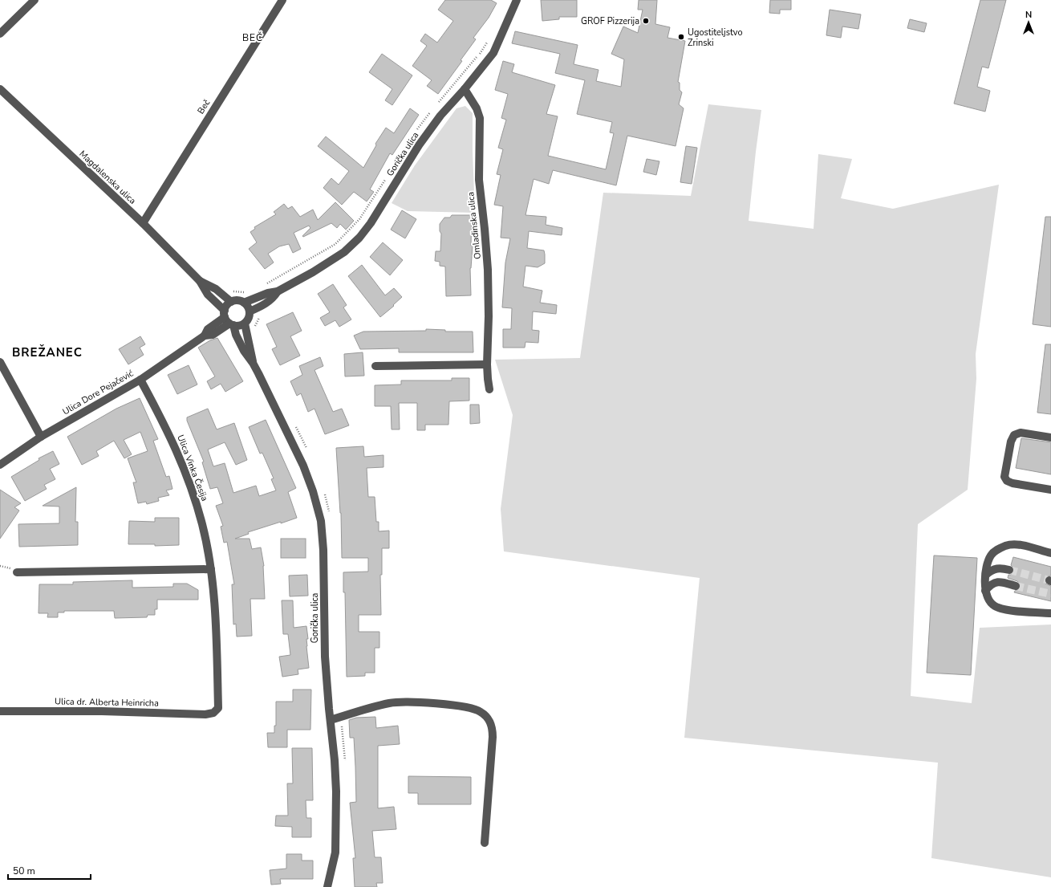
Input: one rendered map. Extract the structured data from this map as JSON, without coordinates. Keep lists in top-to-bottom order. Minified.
{"streets":{"street":["Beč","Gorička ulica","Magdalenska ulica","Omladinska ulica","Ulica Dore Pejačević","Ulica Vinka Česija","Ulica dr. Alberta Heinricha"]},"crossings":[["Beč","Magdalenska ulica"],["Gorička ulica","Omladinska ulica"],["Gorička ulica","Ulica Dore Pejačević"],["Ulica Dore Pejačević","Ulica Vinka Česija"],["Ulica Vinka Česija","Ulica dr. Alberta Heinricha"]],"districts":["BEČ","BREŽANEC"],"places":["GROF Pizzerija","Ugostiteljstvo Zrinski"],"scale_bar":"50 m","north":"top"}
